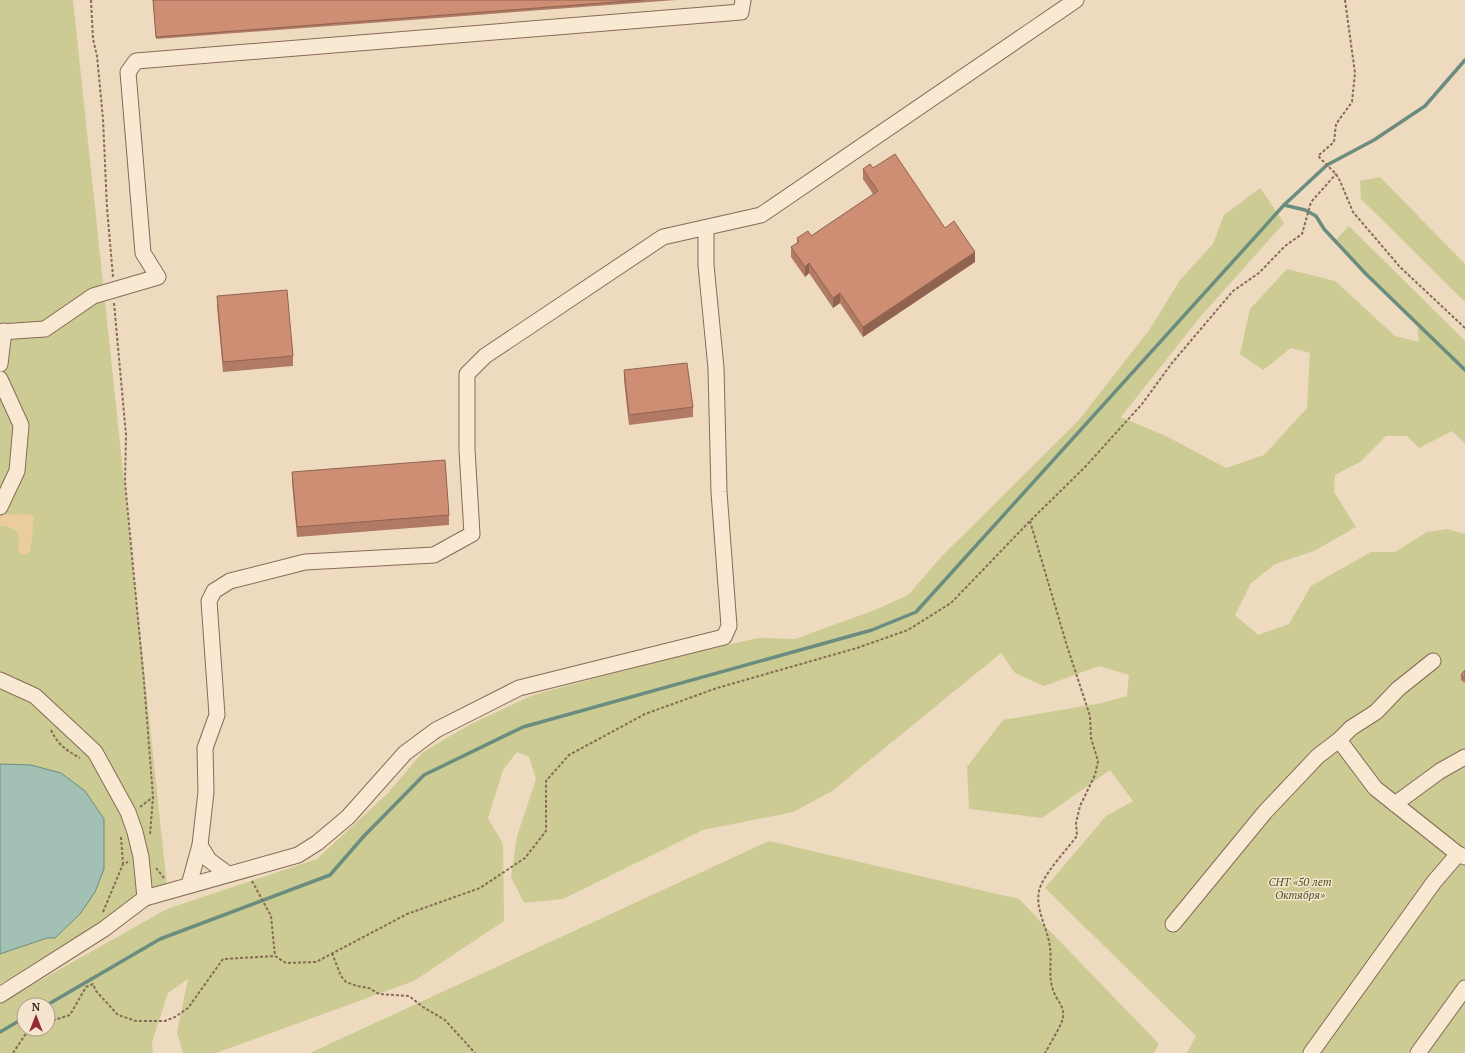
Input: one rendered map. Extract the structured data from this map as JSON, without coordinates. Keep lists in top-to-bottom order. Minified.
{"parks":["СНТ «50 лет Октября»"],"north":"top"}
